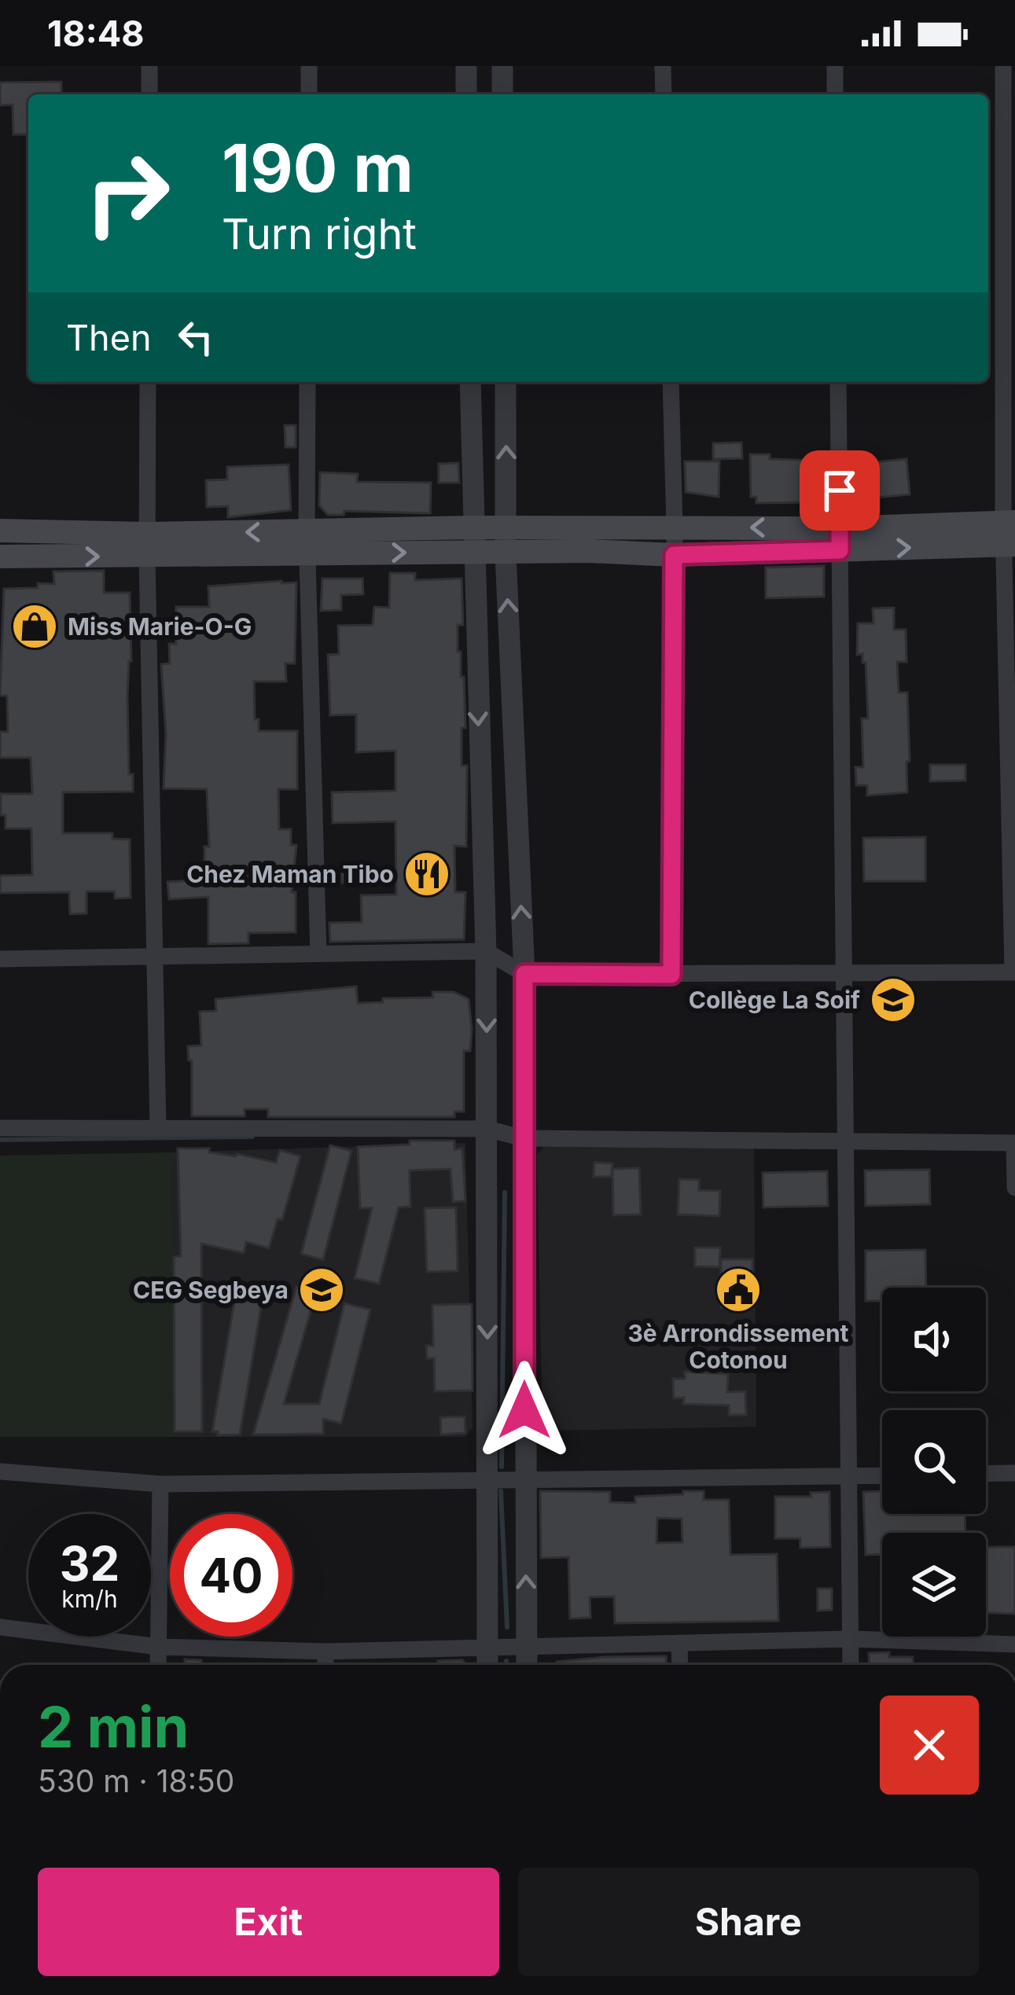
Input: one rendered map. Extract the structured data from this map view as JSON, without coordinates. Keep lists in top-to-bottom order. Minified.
{"places":{"shop":["Miss Marie-O-G"],"restaurant":["Chez Maman Tibo"],"school or university":["Collège La Soif","CEG Segbeya"],"public building":["3è Arrondissement Cotonou"]},"page":{"status":"18:48","turn":["190 m","Turn right"],"then":"Then","speed":"32 km/h","limit":"40","heading":["2 min","530 m · 18:50"],"buttons":["Exit","Share"]}}
